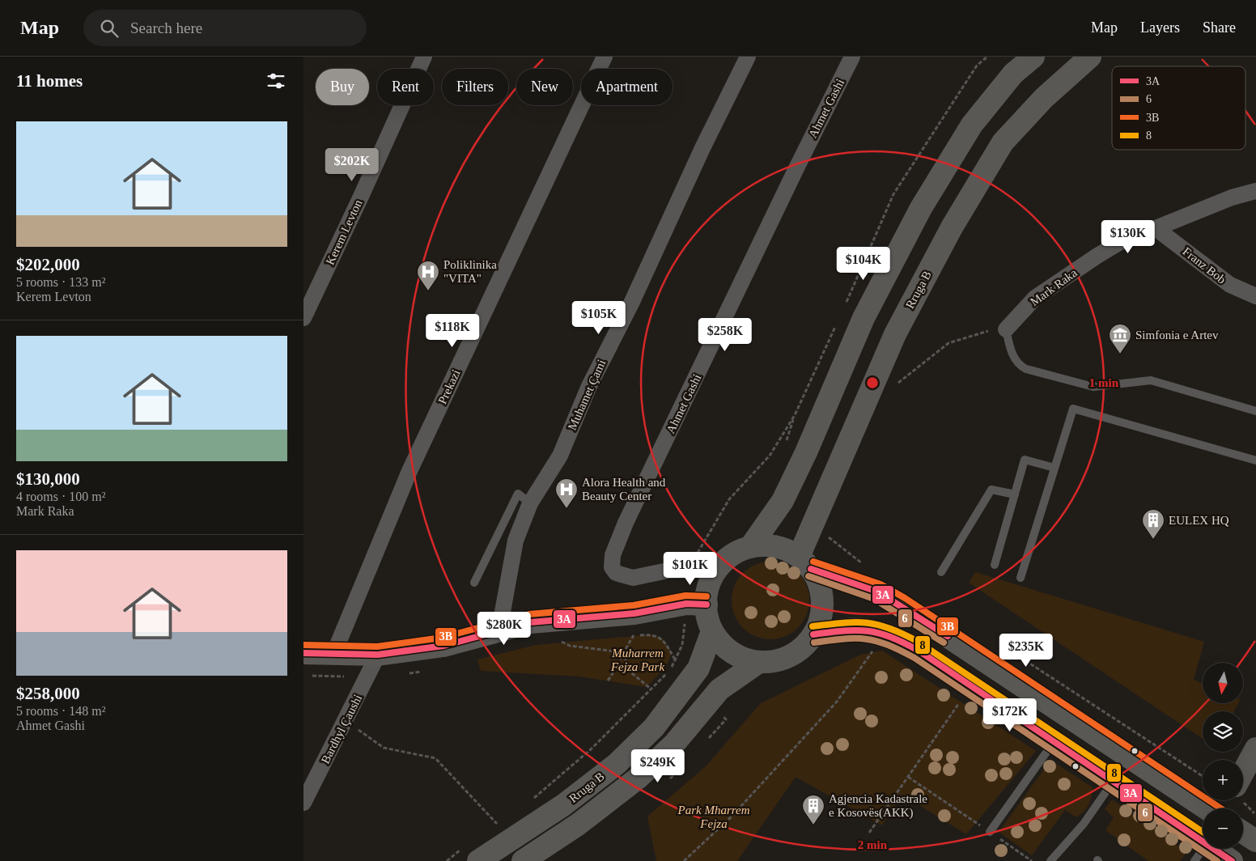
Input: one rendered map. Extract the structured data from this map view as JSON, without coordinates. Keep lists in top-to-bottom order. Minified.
{"streets":{"main road":["Rruga B"],"street":["Ahmet Gashi","Kerem Levton","Franz Bob","Mark Raka","Prekazi","Muhamet Çami","Bardhyl Çaushi"]},"crossings":[["Ahmet Gashi","Rruga B"],["Franz Bob","Mark Raka"]],"parks":["Muharrem Fejza Park","Park Mharrem Fejza"],"places":{"hospital":["Poliklinika \"VITA\"","Alora Health and Beauty Center"],"museum":["Simfonia e Artev"],"building":["EULEX HQ","Agjencia Kadastrale e Kosovës(AKK)"]},"lines":["transit line 3B","transit line 3A","transit line 6","transit line 8"],"legend":["3A","6","3B","8"],"north":"bottom","page":{"header":"Map","search":"Search here","nav":["Map","Layers","Share"],"heading":"11 homes","chip":["Buy","Rent","Filters","New","Apartment"],"list":[{"name":"$202,000","note":"5 rooms · 133 m² · Kerem Levton"},{"name":"$130,000","note":"4 rooms · 100 m² · Mark Raka"},{"name":"$258,000","note":"5 rooms · 148 m² · Ahmet Gashi"}],"price":["$202K","$130K","$104K","$105K","$118K","$258K","$101K","$280K","$235K","$172K","$249K"],"map_buttons":["+","−"]},"rings":["1 min","2 min"]}
